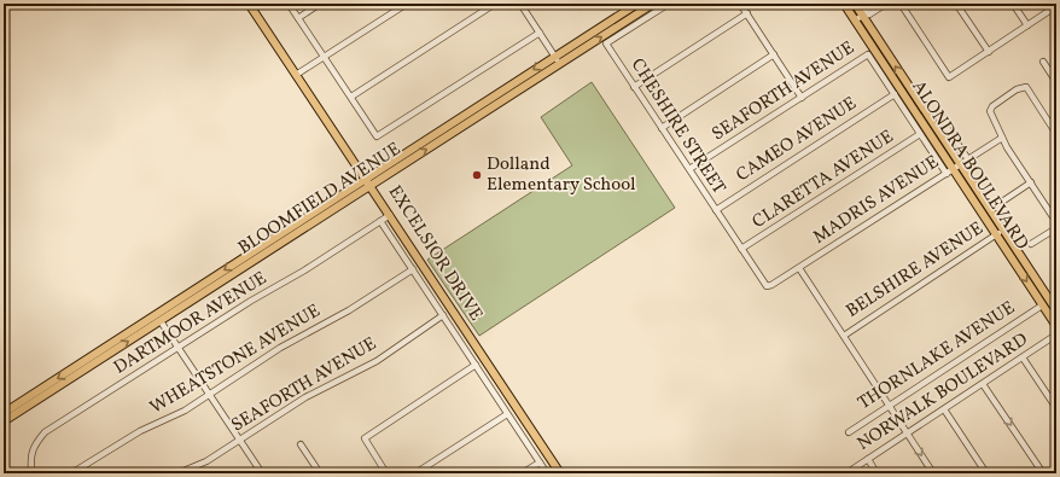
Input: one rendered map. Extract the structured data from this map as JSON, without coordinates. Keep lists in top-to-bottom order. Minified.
{"streets":{"main road":["ALONDRA BOULEVARD","BLOOMFIELD AVENUE","EXCELSIOR DRIVE"],"street":["SEAFORTH AVENUE","CHESHIRE STREET","CAMEO AVENUE","CLARETTA AVENUE","MADRIS AVENUE","BELSHIRE AVENUE","DARTMOOR AVENUE","THORNLAKE AVENUE","WHEATSTONE AVENUE","NORWALK BOULEVARD"]},"crossings":[["SEAFORTH AVENUE","CHESHIRE STREET"],["SEAFORTH AVENUE","ALONDRA BOULEVARD"],["SEAFORTH AVENUE","EXCELSIOR DRIVE"],["CHESHIRE STREET","CAMEO AVENUE"],["CHESHIRE STREET","CLARETTA AVENUE"],["CHESHIRE STREET","MADRIS AVENUE"],["CAMEO AVENUE","ALONDRA BOULEVARD"],["ALONDRA BOULEVARD","CLARETTA AVENUE"],["ALONDRA BOULEVARD","MADRIS AVENUE"],["ALONDRA BOULEVARD","BELSHIRE AVENUE"],["ALONDRA BOULEVARD","THORNLAKE AVENUE"],["BLOOMFIELD AVENUE","EXCELSIOR DRIVE"],["EXCELSIOR DRIVE","DARTMOOR AVENUE"],["EXCELSIOR DRIVE","WHEATSTONE AVENUE"]],"places":["Dolland Elementary School"]}
